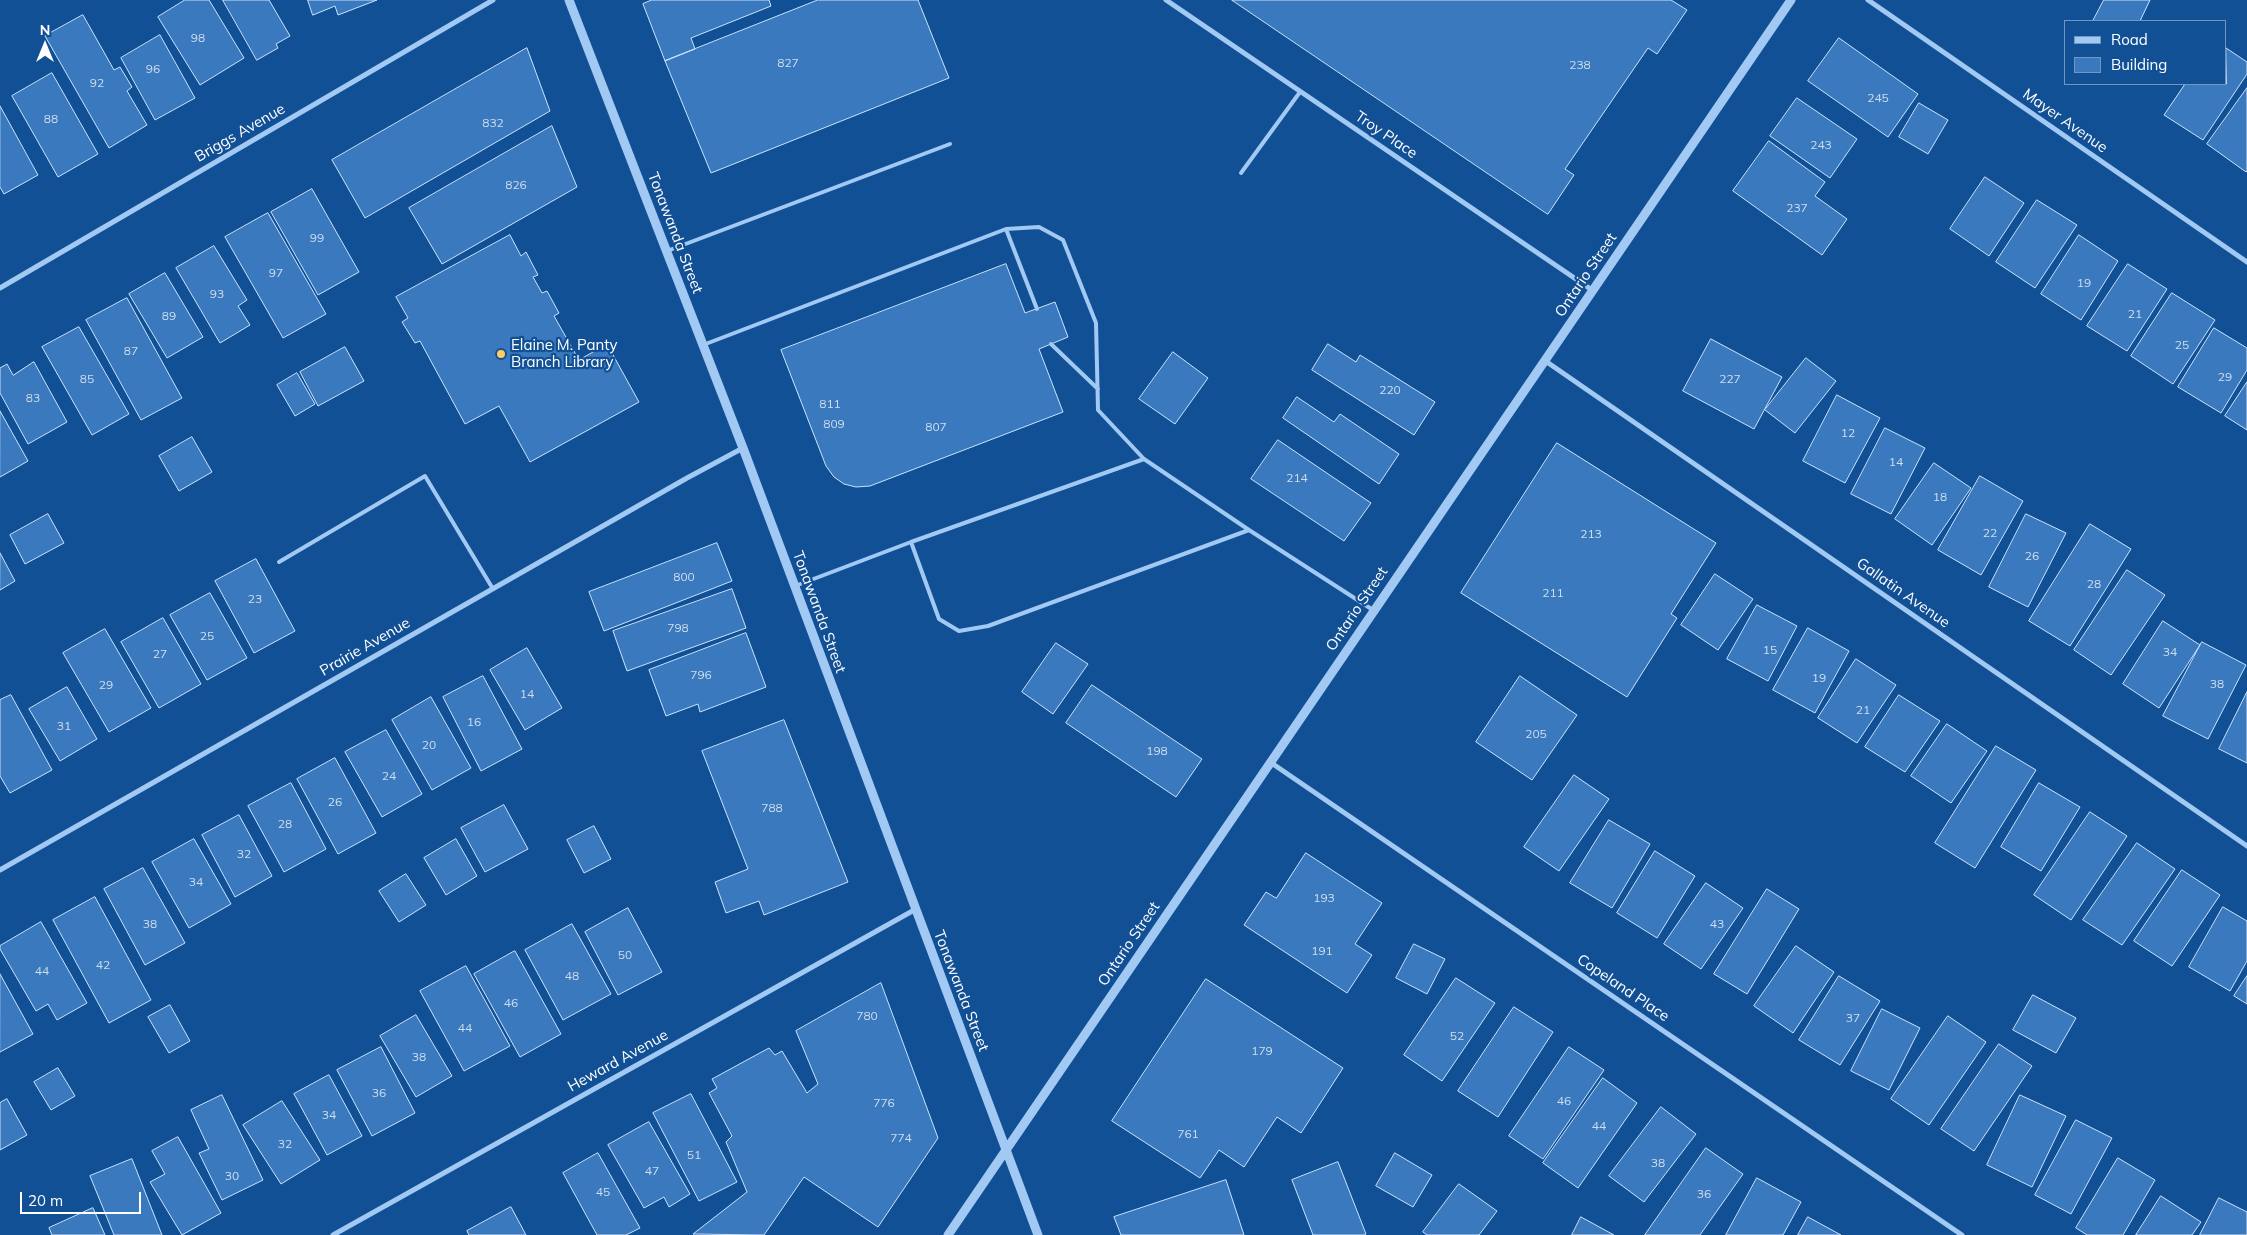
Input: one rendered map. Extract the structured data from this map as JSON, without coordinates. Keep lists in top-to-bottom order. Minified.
{"streets":{"street":["Mayer Avenue","Briggs Avenue","Troy Place","Tonawanda Street","Ontario Street","Gallatin Avenue","Prairie Avenue","Copeland Place","Heward Avenue"]},"crossings":[["Troy Place","Ontario Street"],["Tonawanda Street","Ontario Street"],["Tonawanda Street","Prairie Avenue"],["Tonawanda Street","Heward Avenue"],["Ontario Street","Gallatin Avenue"],["Ontario Street","Copeland Place"]],"places":["Elaine M. Panty Branch Library"],"house_numbers":["98","827","238","96","92","245","88","832","243","826","237","99","97","19","93","21","89","25","87","29","85","227","220","83","811","809","807","12","14","214","18","22","213","26","800","28","211","23","798","25","15","34","27","796","19","38","29","14","21","16","31","205","20","198","24","26","788","28","32","34","193","38","43","191","50","42","44","48","46","780","37","44","52","179","38","36","46","776","34","44","761","774","32","51","38","47","30","45","36"],"legend":["Road","Building"],"scale_bar":"20 m","north":"top"}
